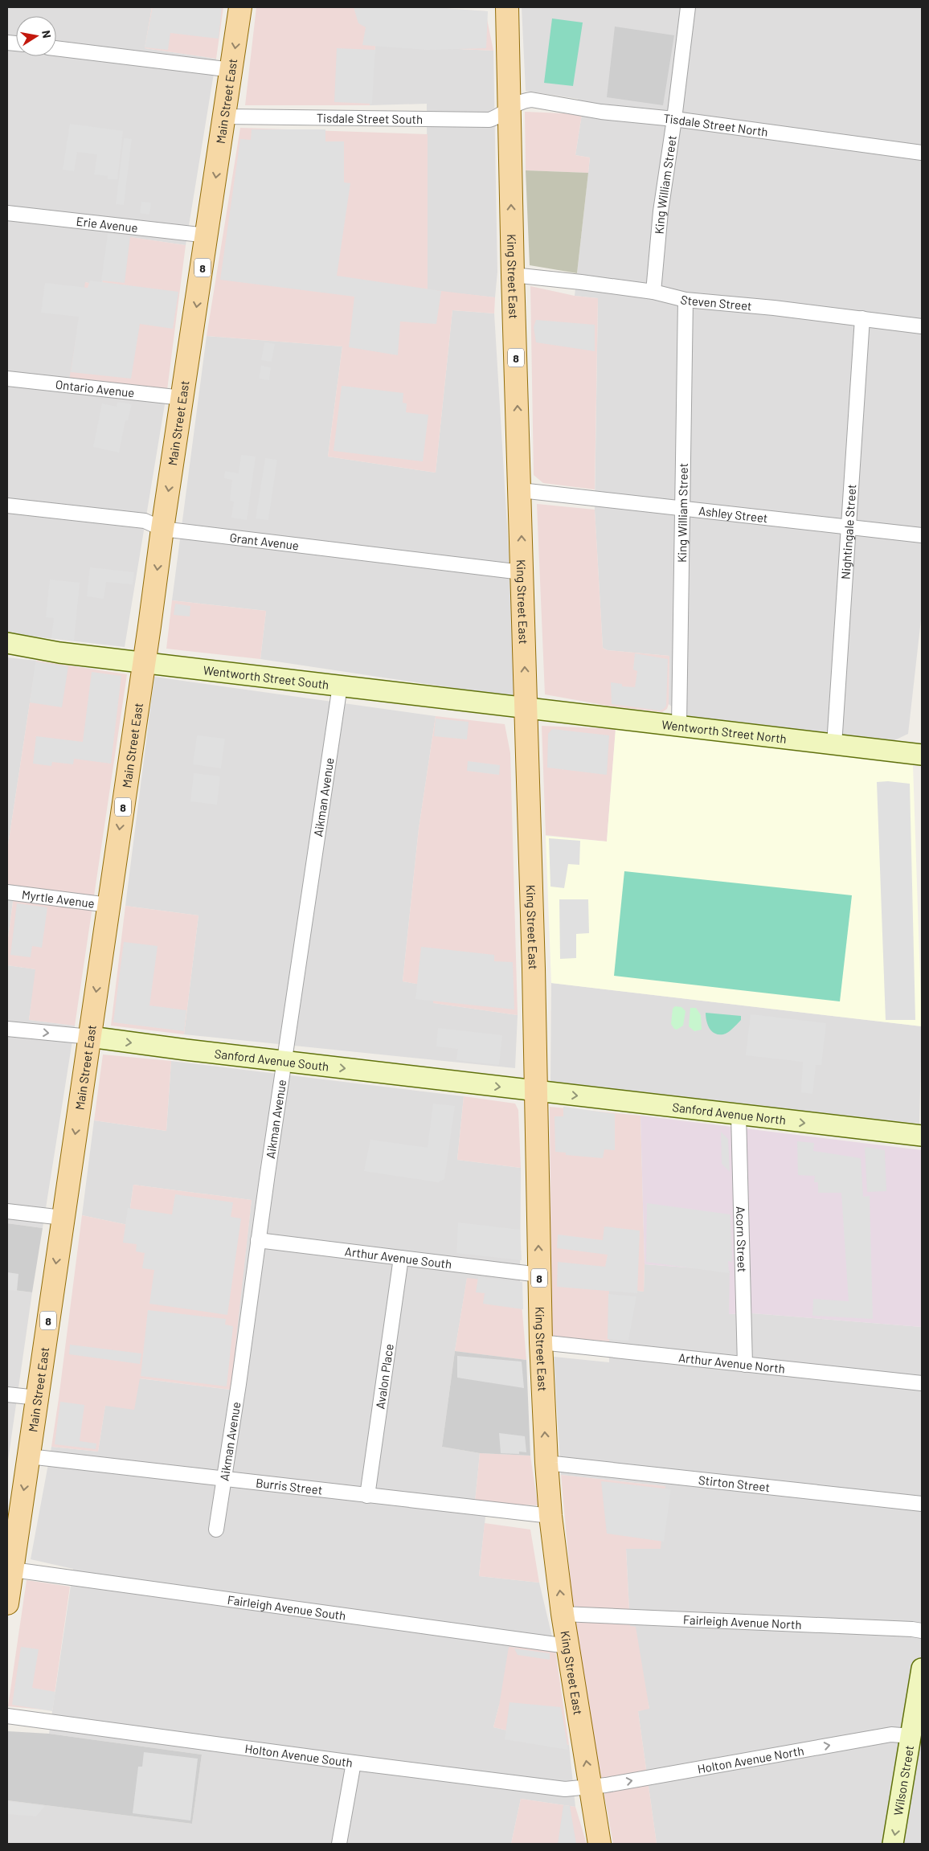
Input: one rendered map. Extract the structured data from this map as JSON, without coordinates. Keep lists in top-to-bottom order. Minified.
{"streets":{"main road":["Main Street East","8","King Street East","Wentworth Street South","Wentworth Street North","Sanford Avenue South","Sanford Avenue North","Wilson Street"],"street":["Tisdale Street South","Tisdale Street North","King William Street","Erie Avenue","Steven Street","Ontario Avenue","Ashley Street","Nightingale Street","Grant Avenue","Aikman Avenue","Myrtle Avenue","Acorn Street","Arthur Avenue South","Arthur Avenue North","Avalon Place","Stirton Street","Burris Street","Fairleigh Avenue South","Fairleigh Avenue North","Holton Avenue South","Holton Avenue North"]},"crossings":[["Main Street East","Tisdale Street South"],["Main Street East","Erie Avenue"],["Main Street East","Ontario Avenue"],["Main Street East","Grant Avenue"],["Main Street East","Wentworth Street South"],["Main Street East","Myrtle Avenue"],["Main Street East","Sanford Avenue South"],["Main Street East","Burris Street"],["Main Street East","Fairleigh Avenue South"],["Tisdale Street South","Tisdale Street North"],["Tisdale Street South","King Street East"],["Tisdale Street North","King William Street"],["Tisdale Street North","King Street East"],["King William Street","Steven Street"],["King William Street","Ashley Street"],["King William Street","Wentworth Street North"],["King Street East","Steven Street"],["King Street East","Ashley Street"],["King Street East","Grant Avenue"],["King Street East","Wentworth Street South"],["King Street East","Wentworth Street North"],["King Street East","Sanford Avenue South"],["King Street East","Sanford Avenue North"],["King Street East","Arthur Avenue South"],["King Street East","Arthur Avenue North"],["King Street East","Stirton Street"],["King Street East","Burris Street"],["King Street East","Fairleigh Avenue South"],["King Street East","Fairleigh Avenue North"],["King Street East","Holton Avenue South"],["King Street East","Holton Avenue North"],["Steven Street","Nightingale Street"],["Ashley Street","Nightingale Street"],["Nightingale Street","Wentworth Street North"],["Wentworth Street South","Wentworth Street North"],["Wentworth Street South","Aikman Avenue"],["Aikman Avenue","Sanford Avenue South"],["Aikman Avenue","Arthur Avenue South"],["Aikman Avenue","Burris Street"],["Sanford Avenue South","Sanford Avenue North"],["Sanford Avenue North","Acorn Street"],["Acorn Street","Arthur Avenue North"],["Arthur Avenue South","Avalon Place"],["Avalon Place","Burris Street"],["Holton Avenue South","Holton Avenue North"],["Holton Avenue North","Wilson Street"]],"one_way":["Main Street East","King Street East","Sanford Avenue South","Sanford Avenue North","Holton Avenue North","Wilson Street"],"north":"right"}
